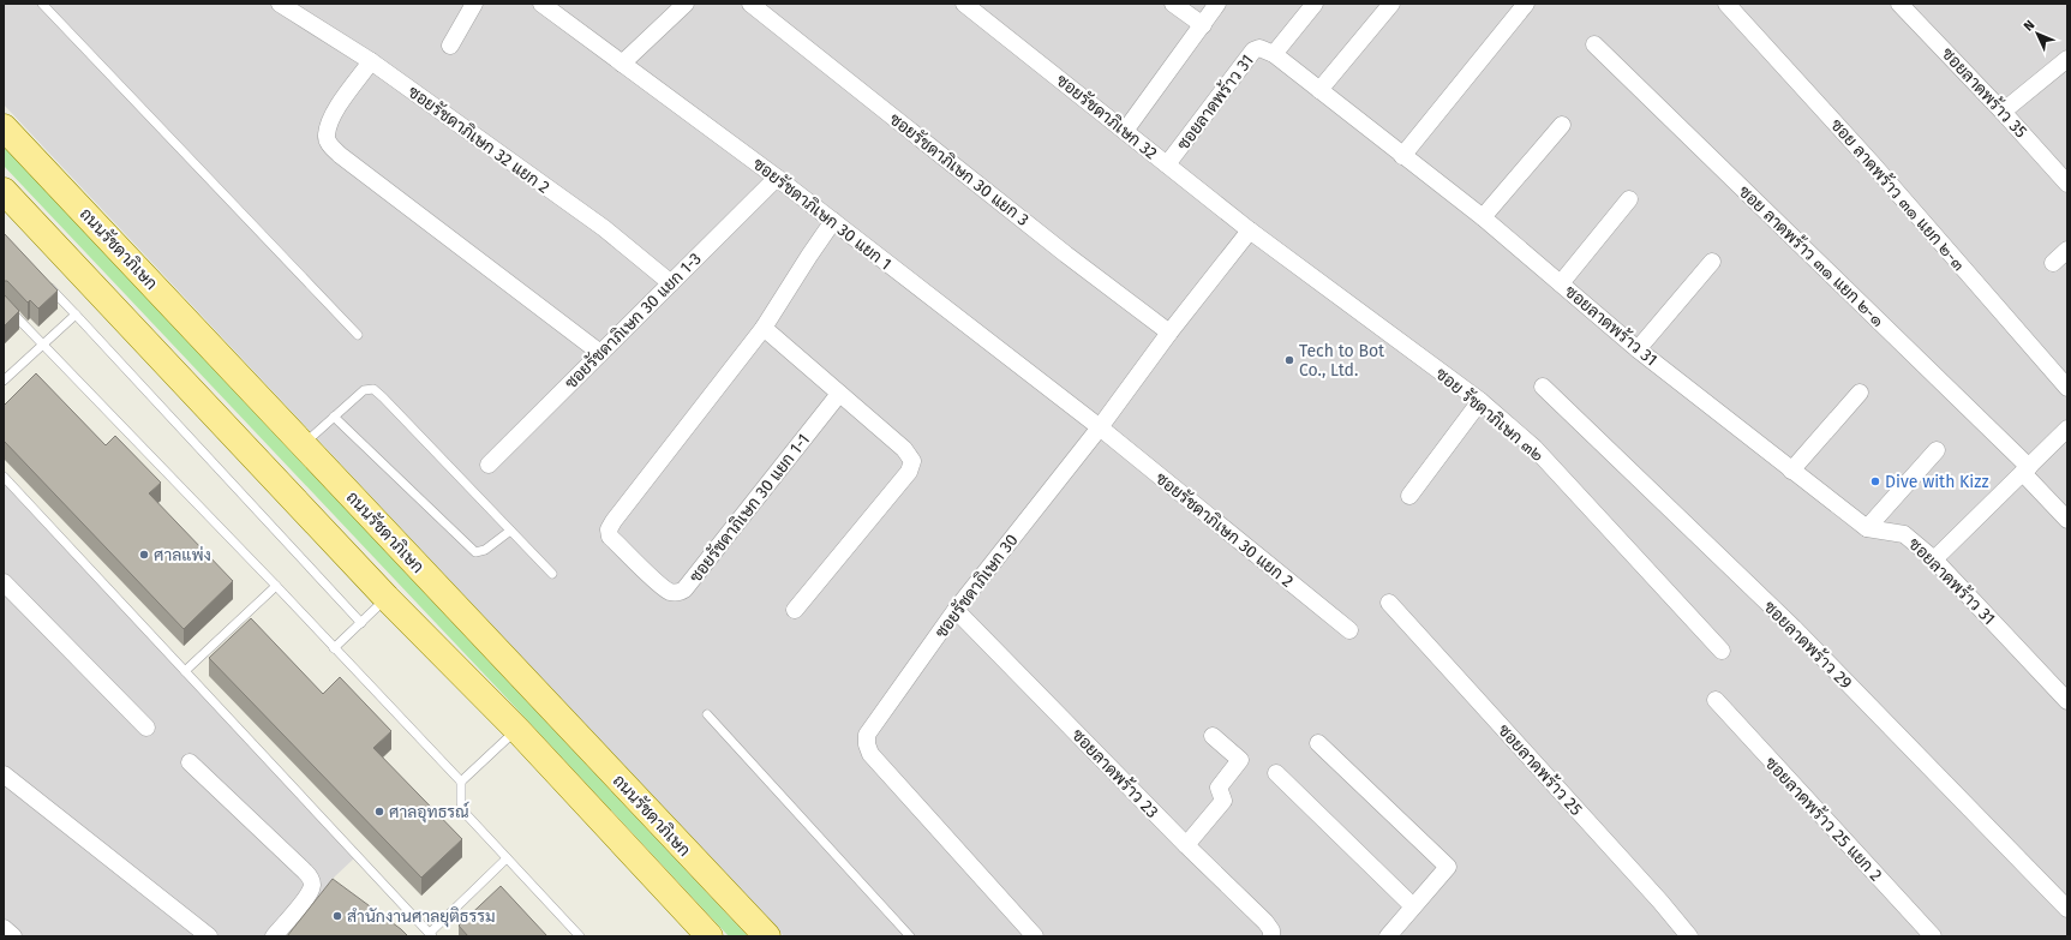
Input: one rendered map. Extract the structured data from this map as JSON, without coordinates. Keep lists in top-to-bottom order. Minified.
{"streets":{"main road":["ถนนรัชดาภิเษก"],"street":["ซอยลาดพร้าว 35","ซอยลาดพร้าว 31","ซอยรัชดาภิเษก 32","ซอยรัชดาภิเษก 32 แยก 2","ซอยรัชดาภิเษก 30 แยก 3","ซอย ลาดพร้าว ๓๑ แยก ๒-๓","ซอยรัชดาภิเษก 30 แยก 1","ซอย ลาดพร้าว ๓๑ แยก ๒-๑","ซอยรัชดาภิเษก 30 แยก 1-3","ซอย รัชดาภิเษก ๓๒","ซอยรัชดาภิเษก 30 แยก 1-1","ซอยรัชดาภิเษก 30 แยก 2","ซอยรัชดาภิเษก 30","ซอยลาดพร้าว 29","ซอยลาดพร้าว 25","ซอยลาดพร้าว 23","ซอยลาดพร้าว 25 แยก 2"]},"crossings":[["ซอยลาดพร้าว 31","ซอยรัชดาภิเษก 32"],["ซอยรัชดาภิเษก 32","ซอย รัชดาภิเษก ๓๒"],["ซอยรัชดาภิเษก 32","ซอยรัชดาภิเษก 30"],["ซอยรัชดาภิเษก 32 แยก 2","ซอยรัชดาภิเษก 30 แยก 1-3"],["ซอยรัชดาภิเษก 30 แยก 3","ซอยรัชดาภิเษก 30"],["ซอยรัชดาภิเษก 30 แยก 1","ซอยรัชดาภิเษก 30 แยก 1-3"],["ซอยรัชดาภิเษก 30 แยก 1","ซอยรัชดาภิเษก 30 แยก 1-1"],["ซอยรัชดาภิเษก 30 แยก 1","ซอยรัชดาภิเษก 30 แยก 2"],["ซอยรัชดาภิเษก 30 แยก 1","ซอยรัชดาภิเษก 30"],["ซอย รัชดาภิเษก ๓๒","ซอยรัชดาภิเษก 30"],["ซอยรัชดาภิเษก 30 แยก 2","ซอยรัชดาภิเษก 30"],["ซอยรัชดาภิเษก 30","ซอยลาดพร้าว 23"]],"places":["Tech to Bot Co., Ltd.","Dive with Kizz","ศาลแพ่ง","ศาลอุทธรณ์","สำนักงานศาลยุติธรรม"],"north":"top left"}
